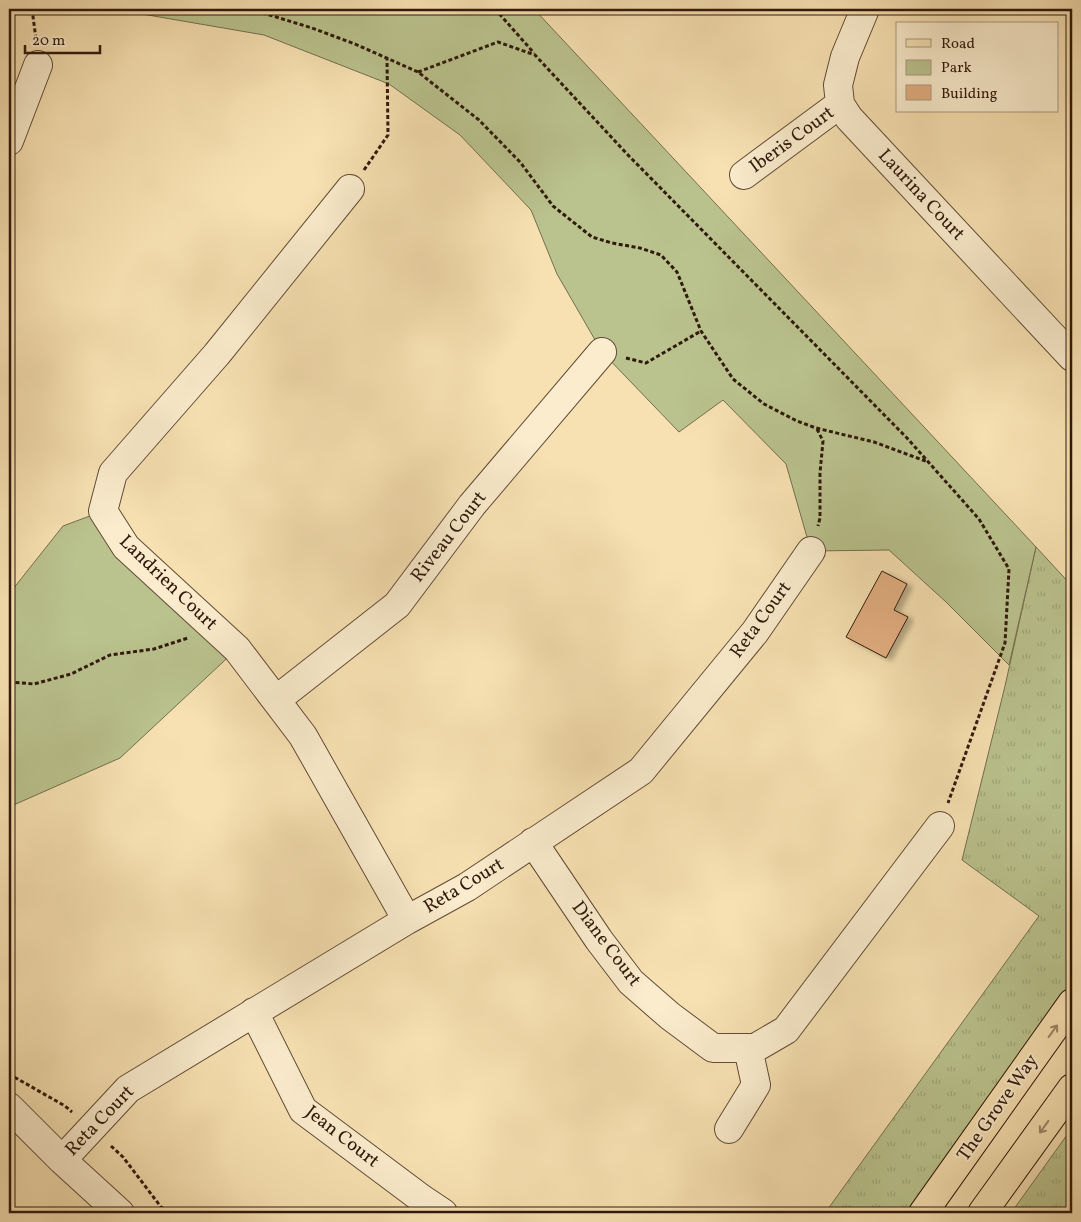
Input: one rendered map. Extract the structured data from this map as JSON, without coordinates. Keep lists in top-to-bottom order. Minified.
{"streets":{"main road":["The Grove Way"],"street":["Iberis Court","Laurina Court","Riveau Court","Landrien Court","Reta Court","Diane Court","Jean Court"]},"crossings":[["Iberis Court","Laurina Court"],["Riveau Court","Landrien Court"],["Landrien Court","Reta Court"],["Reta Court","Diane Court"],["Reta Court","Jean Court"]],"legend":["Road","Park","Building"],"scale_bar":"20 m"}
